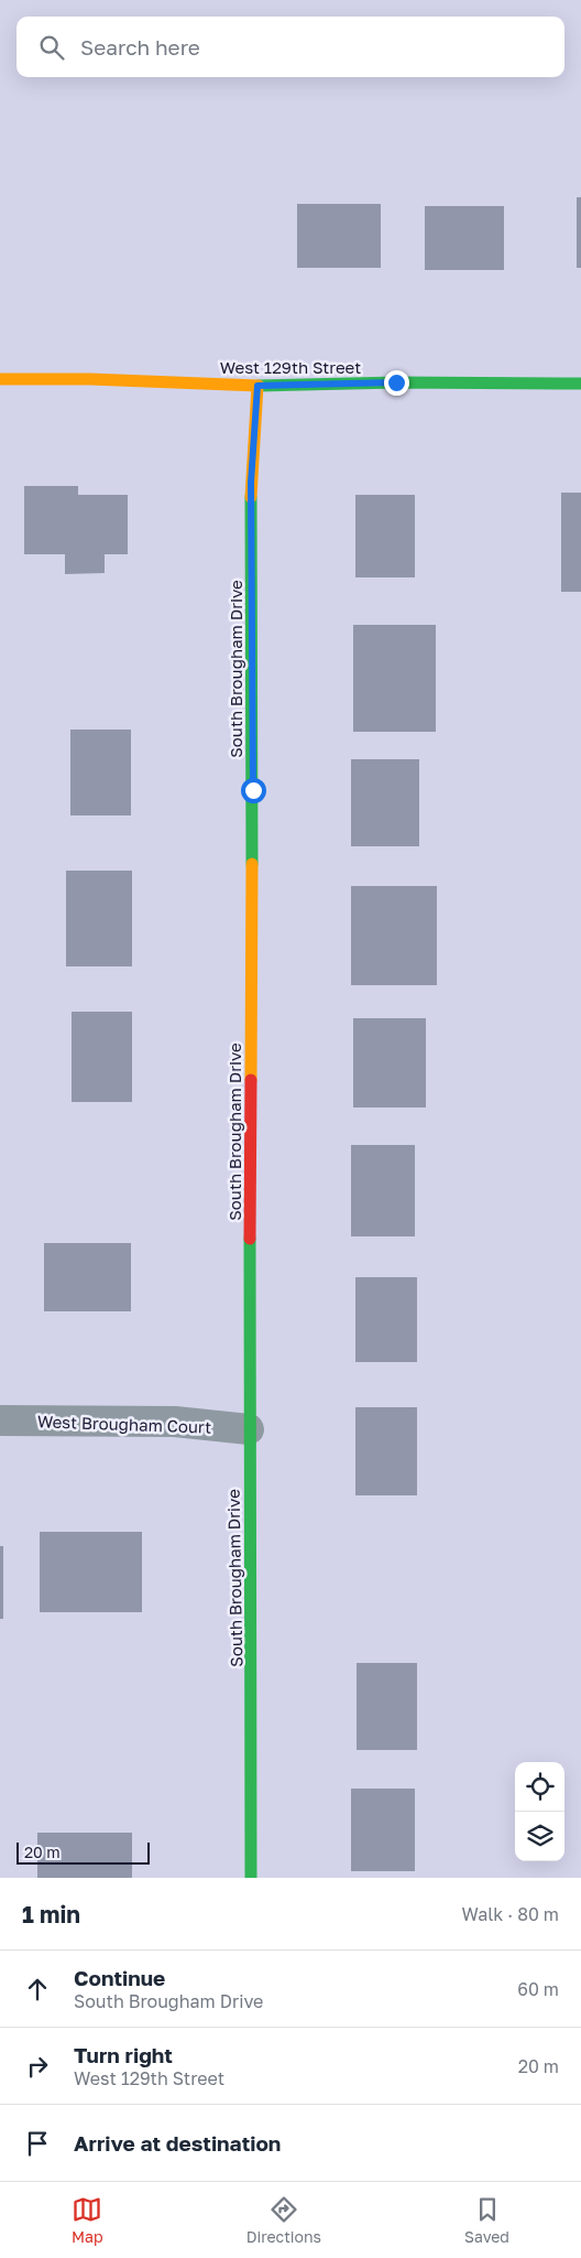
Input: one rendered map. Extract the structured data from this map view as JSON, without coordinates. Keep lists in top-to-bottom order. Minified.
{"streets":{"street":["West 129th Street","South Brougham Drive","West Brougham Court"]},"crossings":[["West 129th Street","South Brougham Drive"],["South Brougham Drive","West Brougham Court"]],"scale_bar":"20 m","page":{"search":"Search here","scale":"20 m","heading":["1 min","Walk · 80 m"],"list":[["Continue","South Brougham Drive","60 m"],["Turn right","West 129th Street","20 m"],"Arrive at destination"],"nav":["Map","Directions","Saved"]}}
